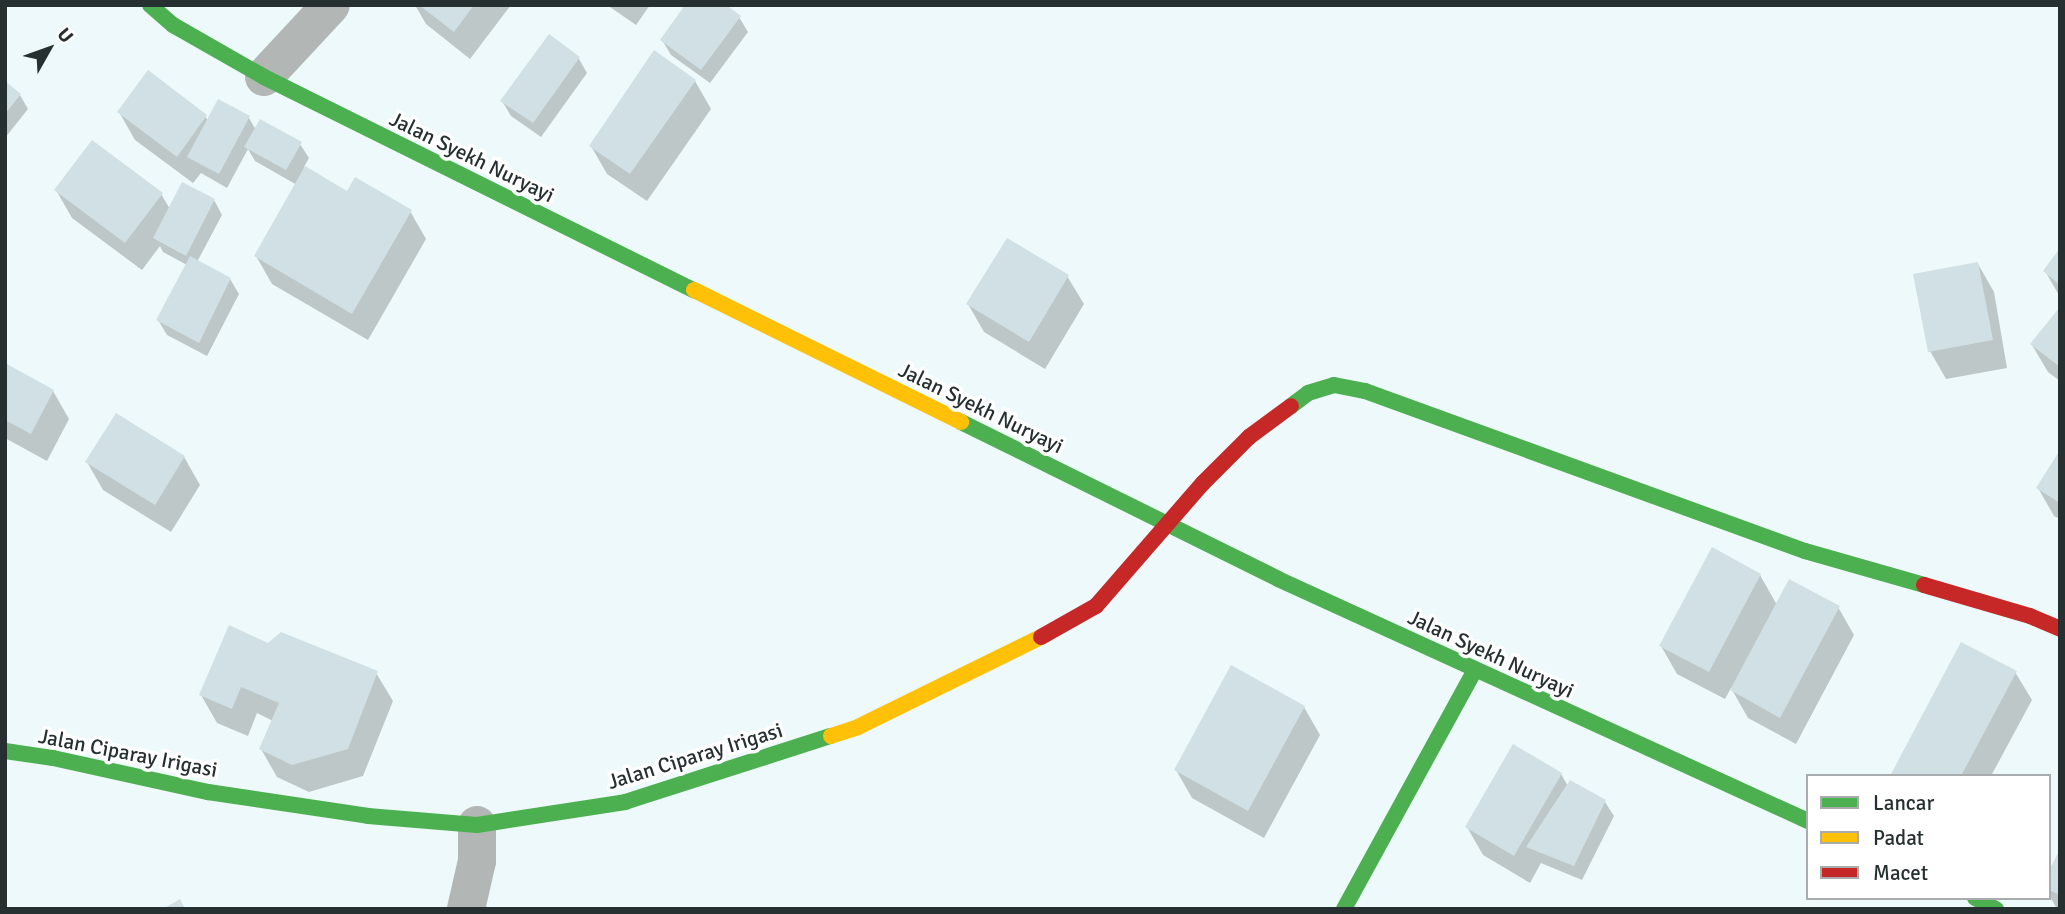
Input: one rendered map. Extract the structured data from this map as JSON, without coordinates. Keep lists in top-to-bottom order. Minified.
{"streets":{"street":["Jalan Syekh Nuryayi","Jalan Ciparay Irigasi"]},"crossings":[["Jalan Syekh Nuryayi","Jalan Ciparay Irigasi"]],"legend":["Lancar","Padat","Macet"],"north":"top right"}
